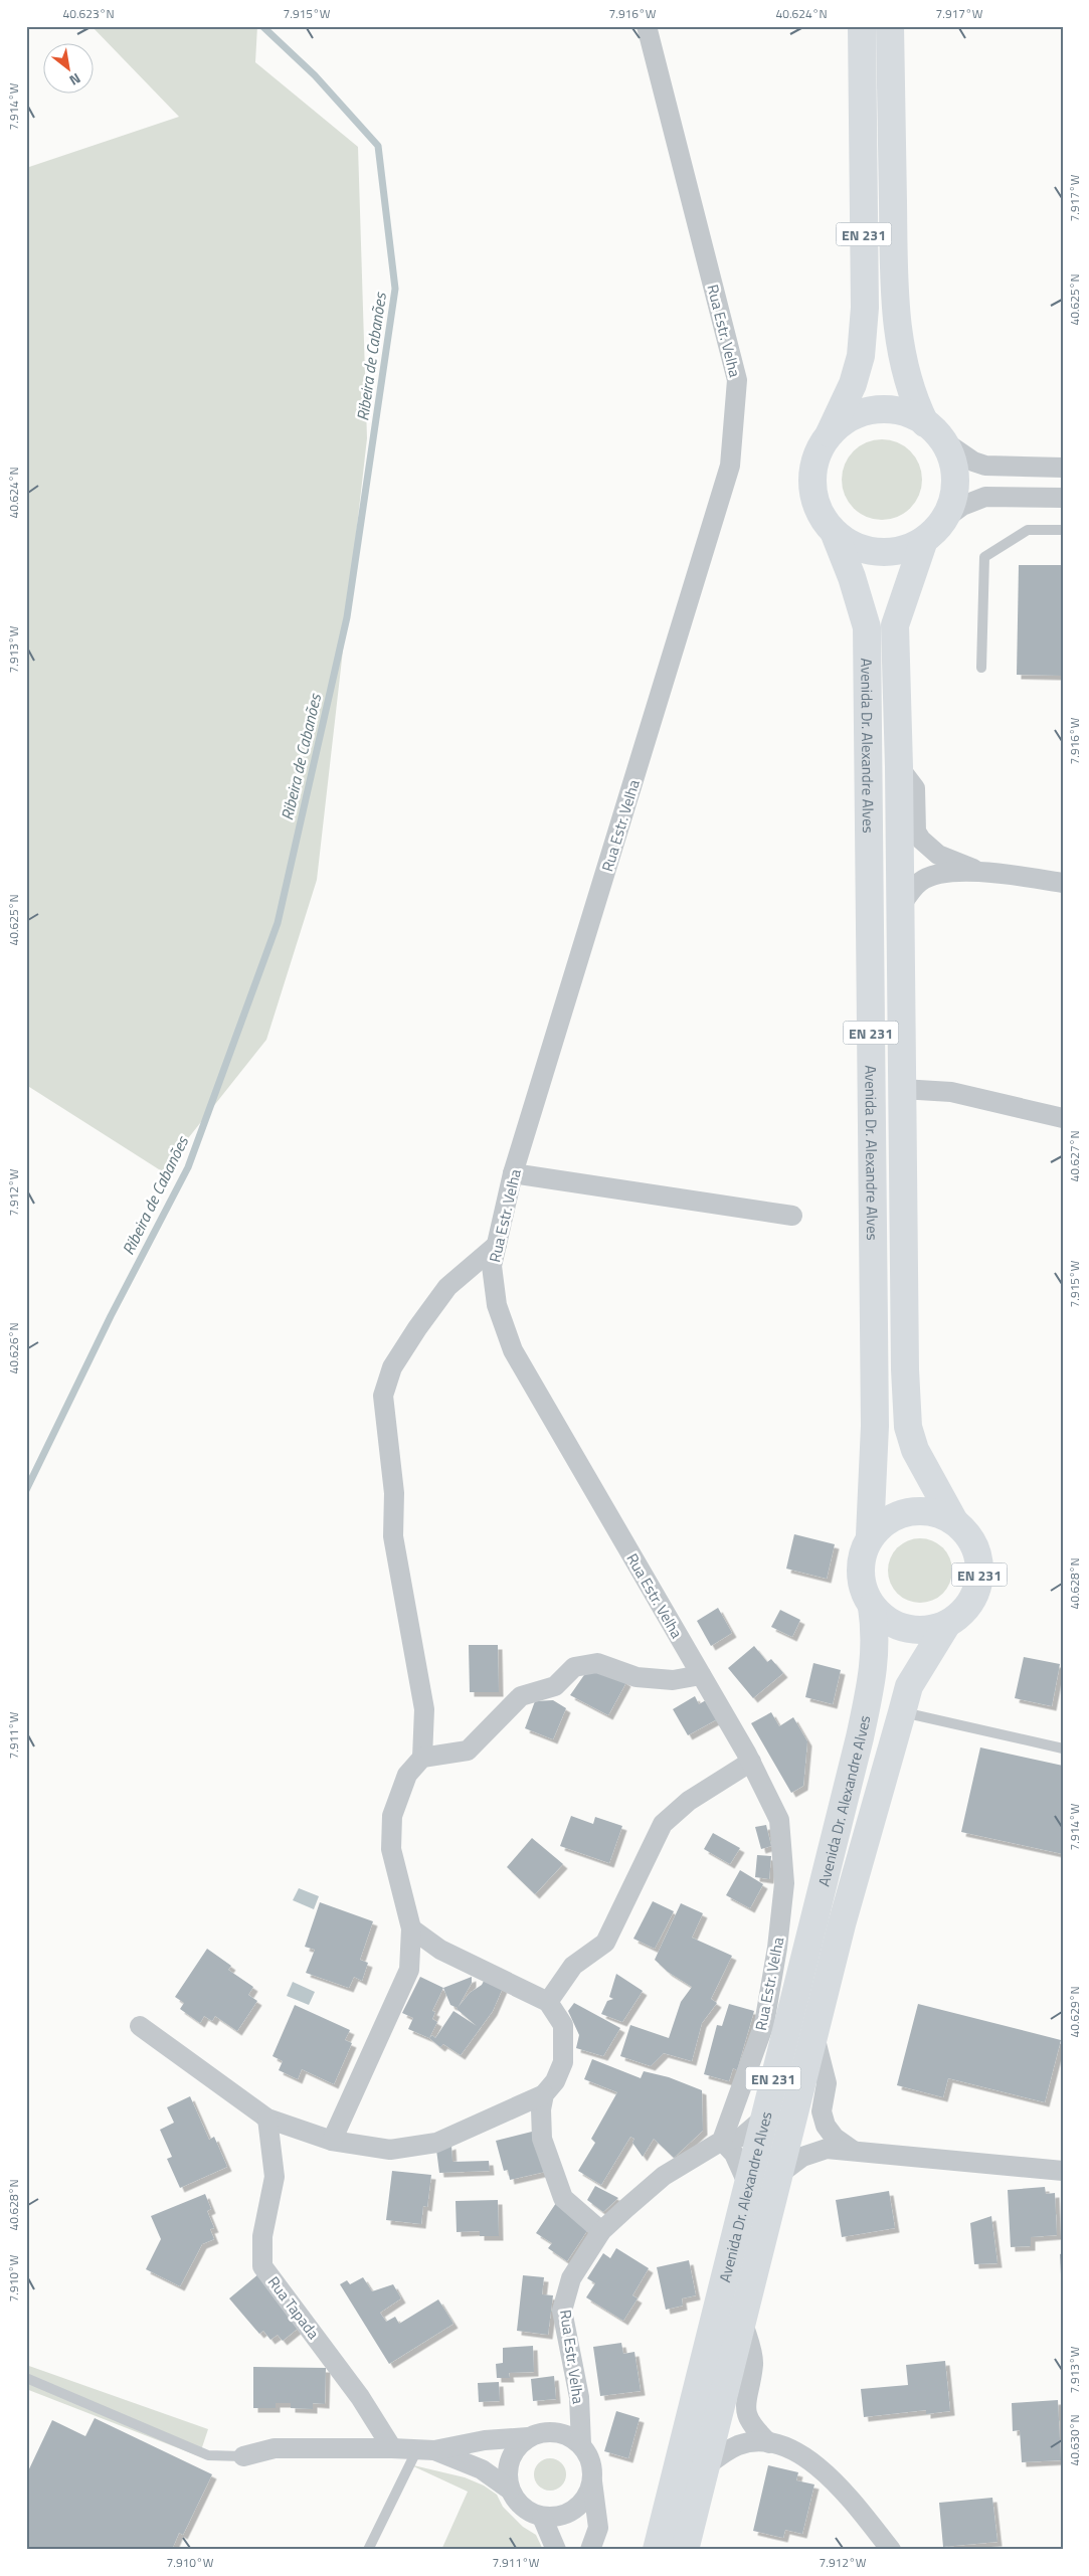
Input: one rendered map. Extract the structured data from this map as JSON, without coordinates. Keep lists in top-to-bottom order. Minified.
{"streets":{"main road":["EN 231","Avenida Dr. Alexandre Alves"],"street":["Rua Estr. Velha","Rua Tapada"]},"crossings":[["EN 231","Avenida Dr. Alexandre Alves"]],"water":["Ribeira de Cabanões"],"north":"bottom right","coordinates":["40.623°N","7.915°W","7.916°W","40.624°N","7.917°W","7.914°W","40.625°N","7.913°W","40.627°N","7.912°W","40.626°N","40.628°N","7.911°W","40.629°N","7.910°W","40.630°N"]}
